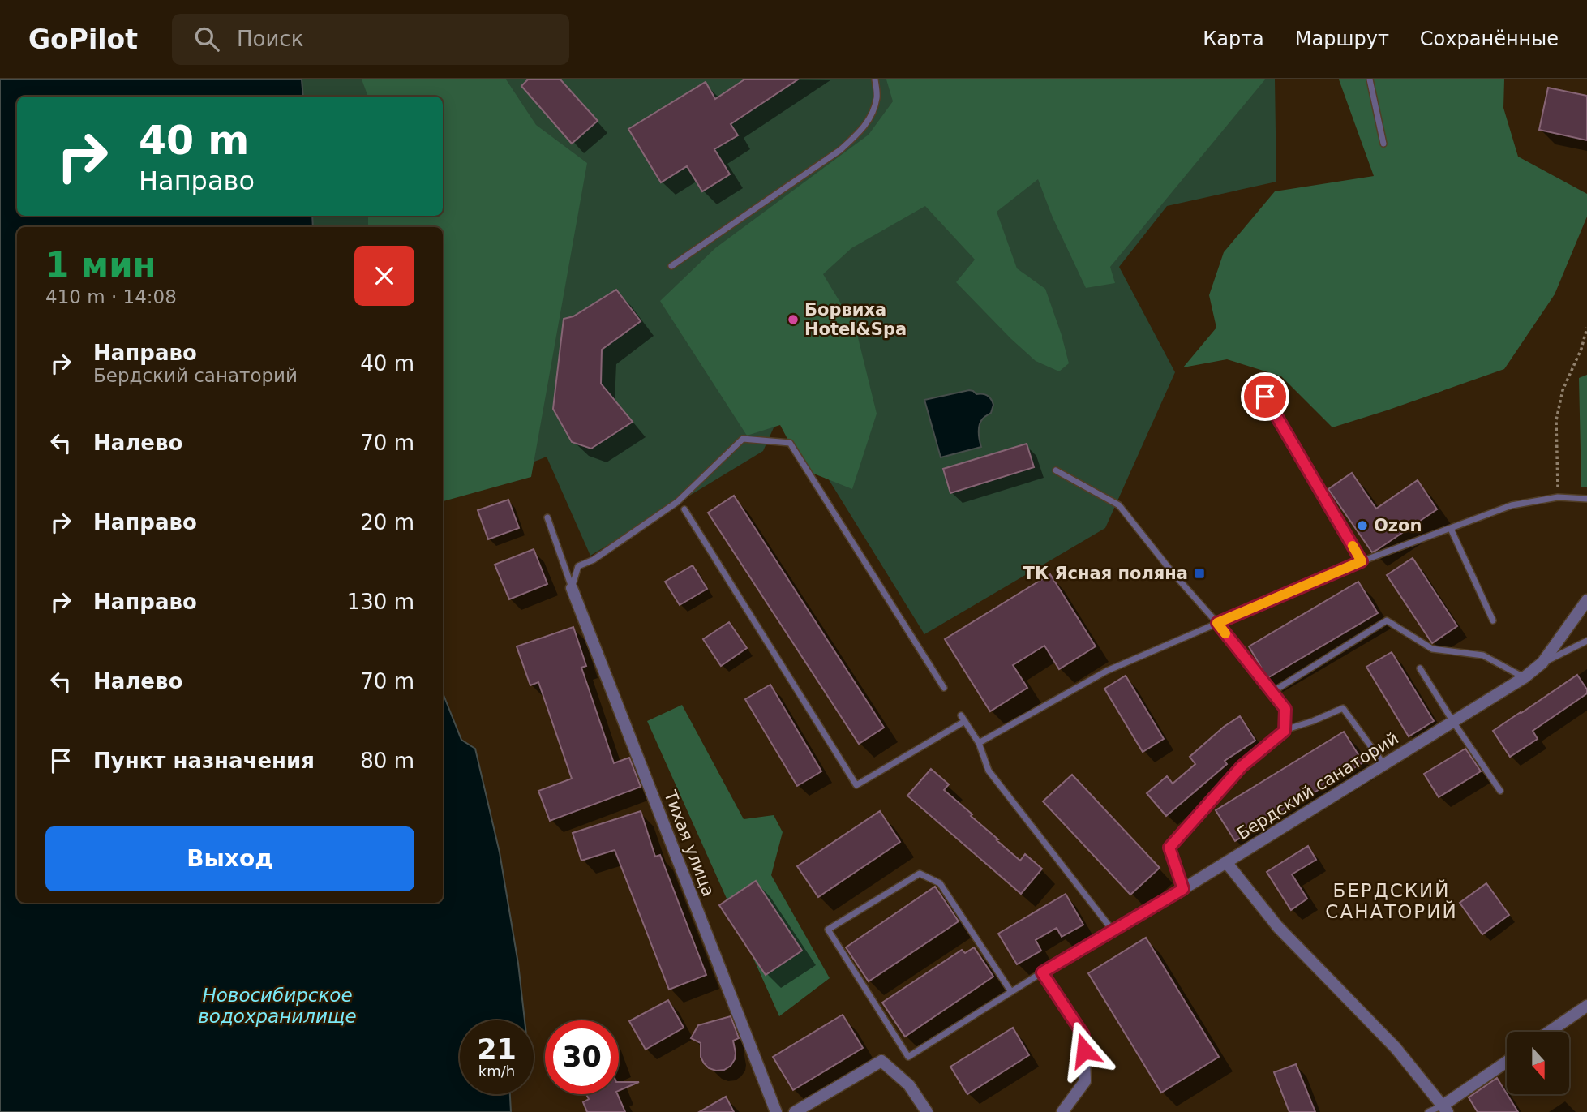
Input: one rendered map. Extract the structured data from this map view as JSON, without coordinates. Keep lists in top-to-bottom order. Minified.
{"streets":{"street":["Бердский санаторий","Тихая улица"]},"districts":["БЕРДСКИЙ САНАТОРИЙ"],"water":["Новосибирское водохранилище"],"places":{"other":["Борвиха Hotel&Spa","Ozon"],"transit":["ТК Ясная поляна"]},"north":"bottom","page":{"header":"GoPilot","search":"Поиск","nav":["Карта","Маршрут","Сохранённые"],"turn":["40 m","Направо"],"heading":["1 мин","410 m · 14:08"],"list":[{"name":"Направо","note":"Бердский санаторий","value":"40 m"},{"name":"Налево","value":"70 m"},{"name":"Направо","value":"20 m"},{"name":"Направо","value":"130 m"},{"name":"Налево","value":"70 m"},{"name":"Пункт назначения","value":"80 m"}],"buttons":"Выход","speed":"21 km/h","limit":"30"}}
